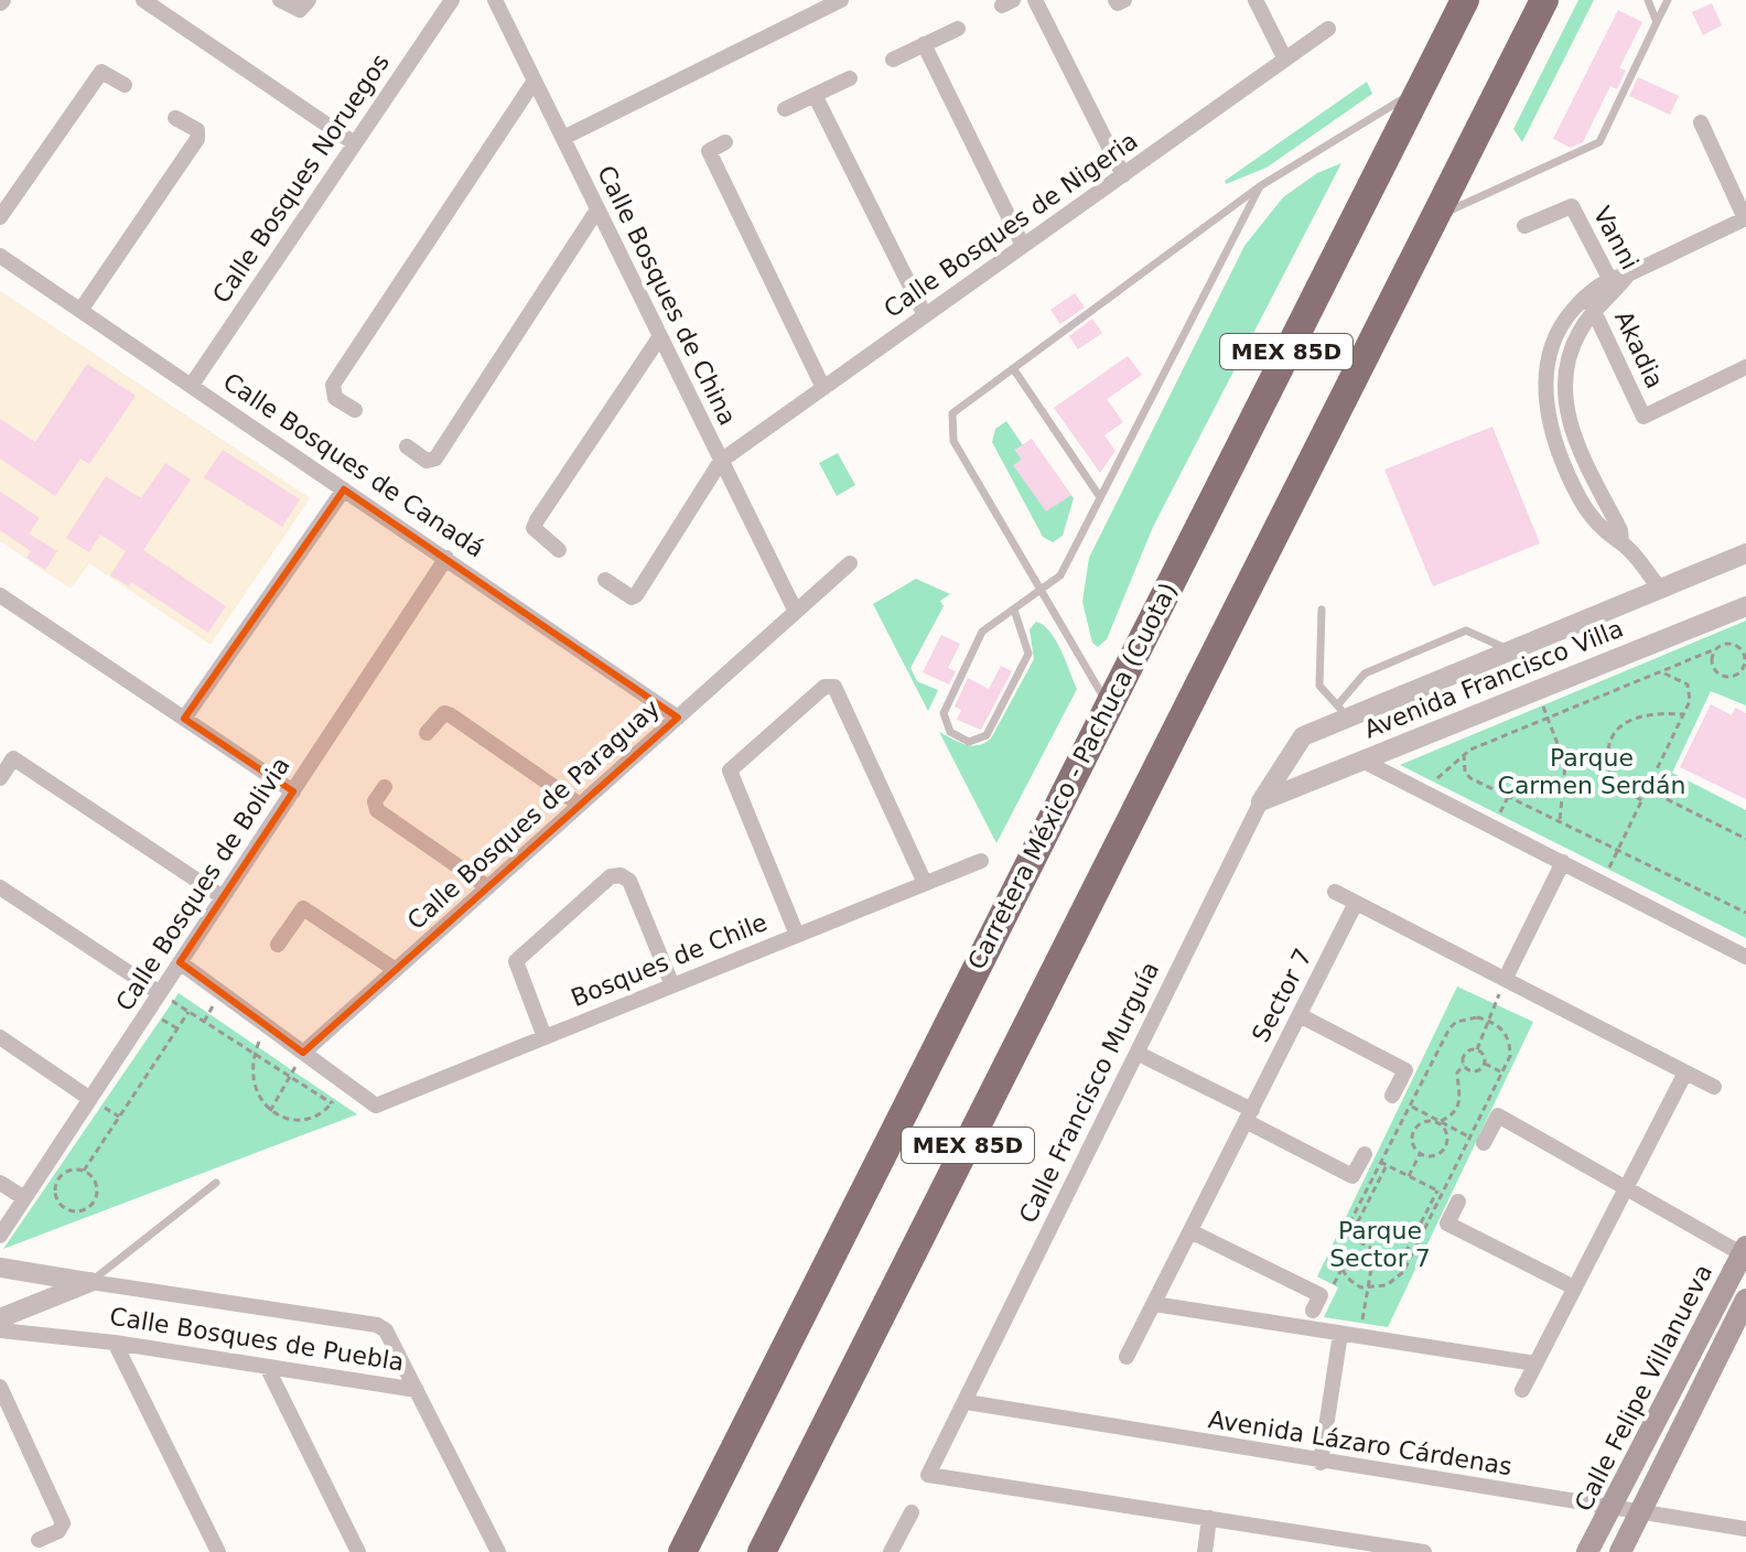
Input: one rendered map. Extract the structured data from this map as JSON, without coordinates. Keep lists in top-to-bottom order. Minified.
{"streets":{"highway":["MEX 85D","Carretera México - Pachuca (Cuota)"],"main road":["Calle Felipe Villanueva"],"street":["Calle Bosques Noruegos","Calle Bosques de Nigeria","Vanni","Calle Bosques de China","Akadia","Calle Bosques de Canadá","Avenida Francisco Villa","Calle Bosques de Paraguay","Calle Bosques de Bolivia","Bosques de Chile","Sector 7","Calle Francisco Murguía","Calle Bosques de Puebla","Avenida Lázaro Cárdenas"]},"crossings":[["Calle Bosques Noruegos","Calle Bosques de Canadá"],["Calle Bosques de Nigeria","Calle Bosques de China"],["Calle Bosques de China","Calle Bosques de Paraguay"],["Calle Bosques de Canadá","Calle Bosques de Paraguay"],["Calle Bosques de Canadá","Calle Bosques de Bolivia"],["Avenida Francisco Villa","Calle Francisco Murguía"],["Calle Francisco Murguía","Avenida Lázaro Cárdenas"],["Calle Felipe Villanueva","Avenida Lázaro Cárdenas"]],"parks":["Parque Carmen Serdán","Parque Sector 7"]}
